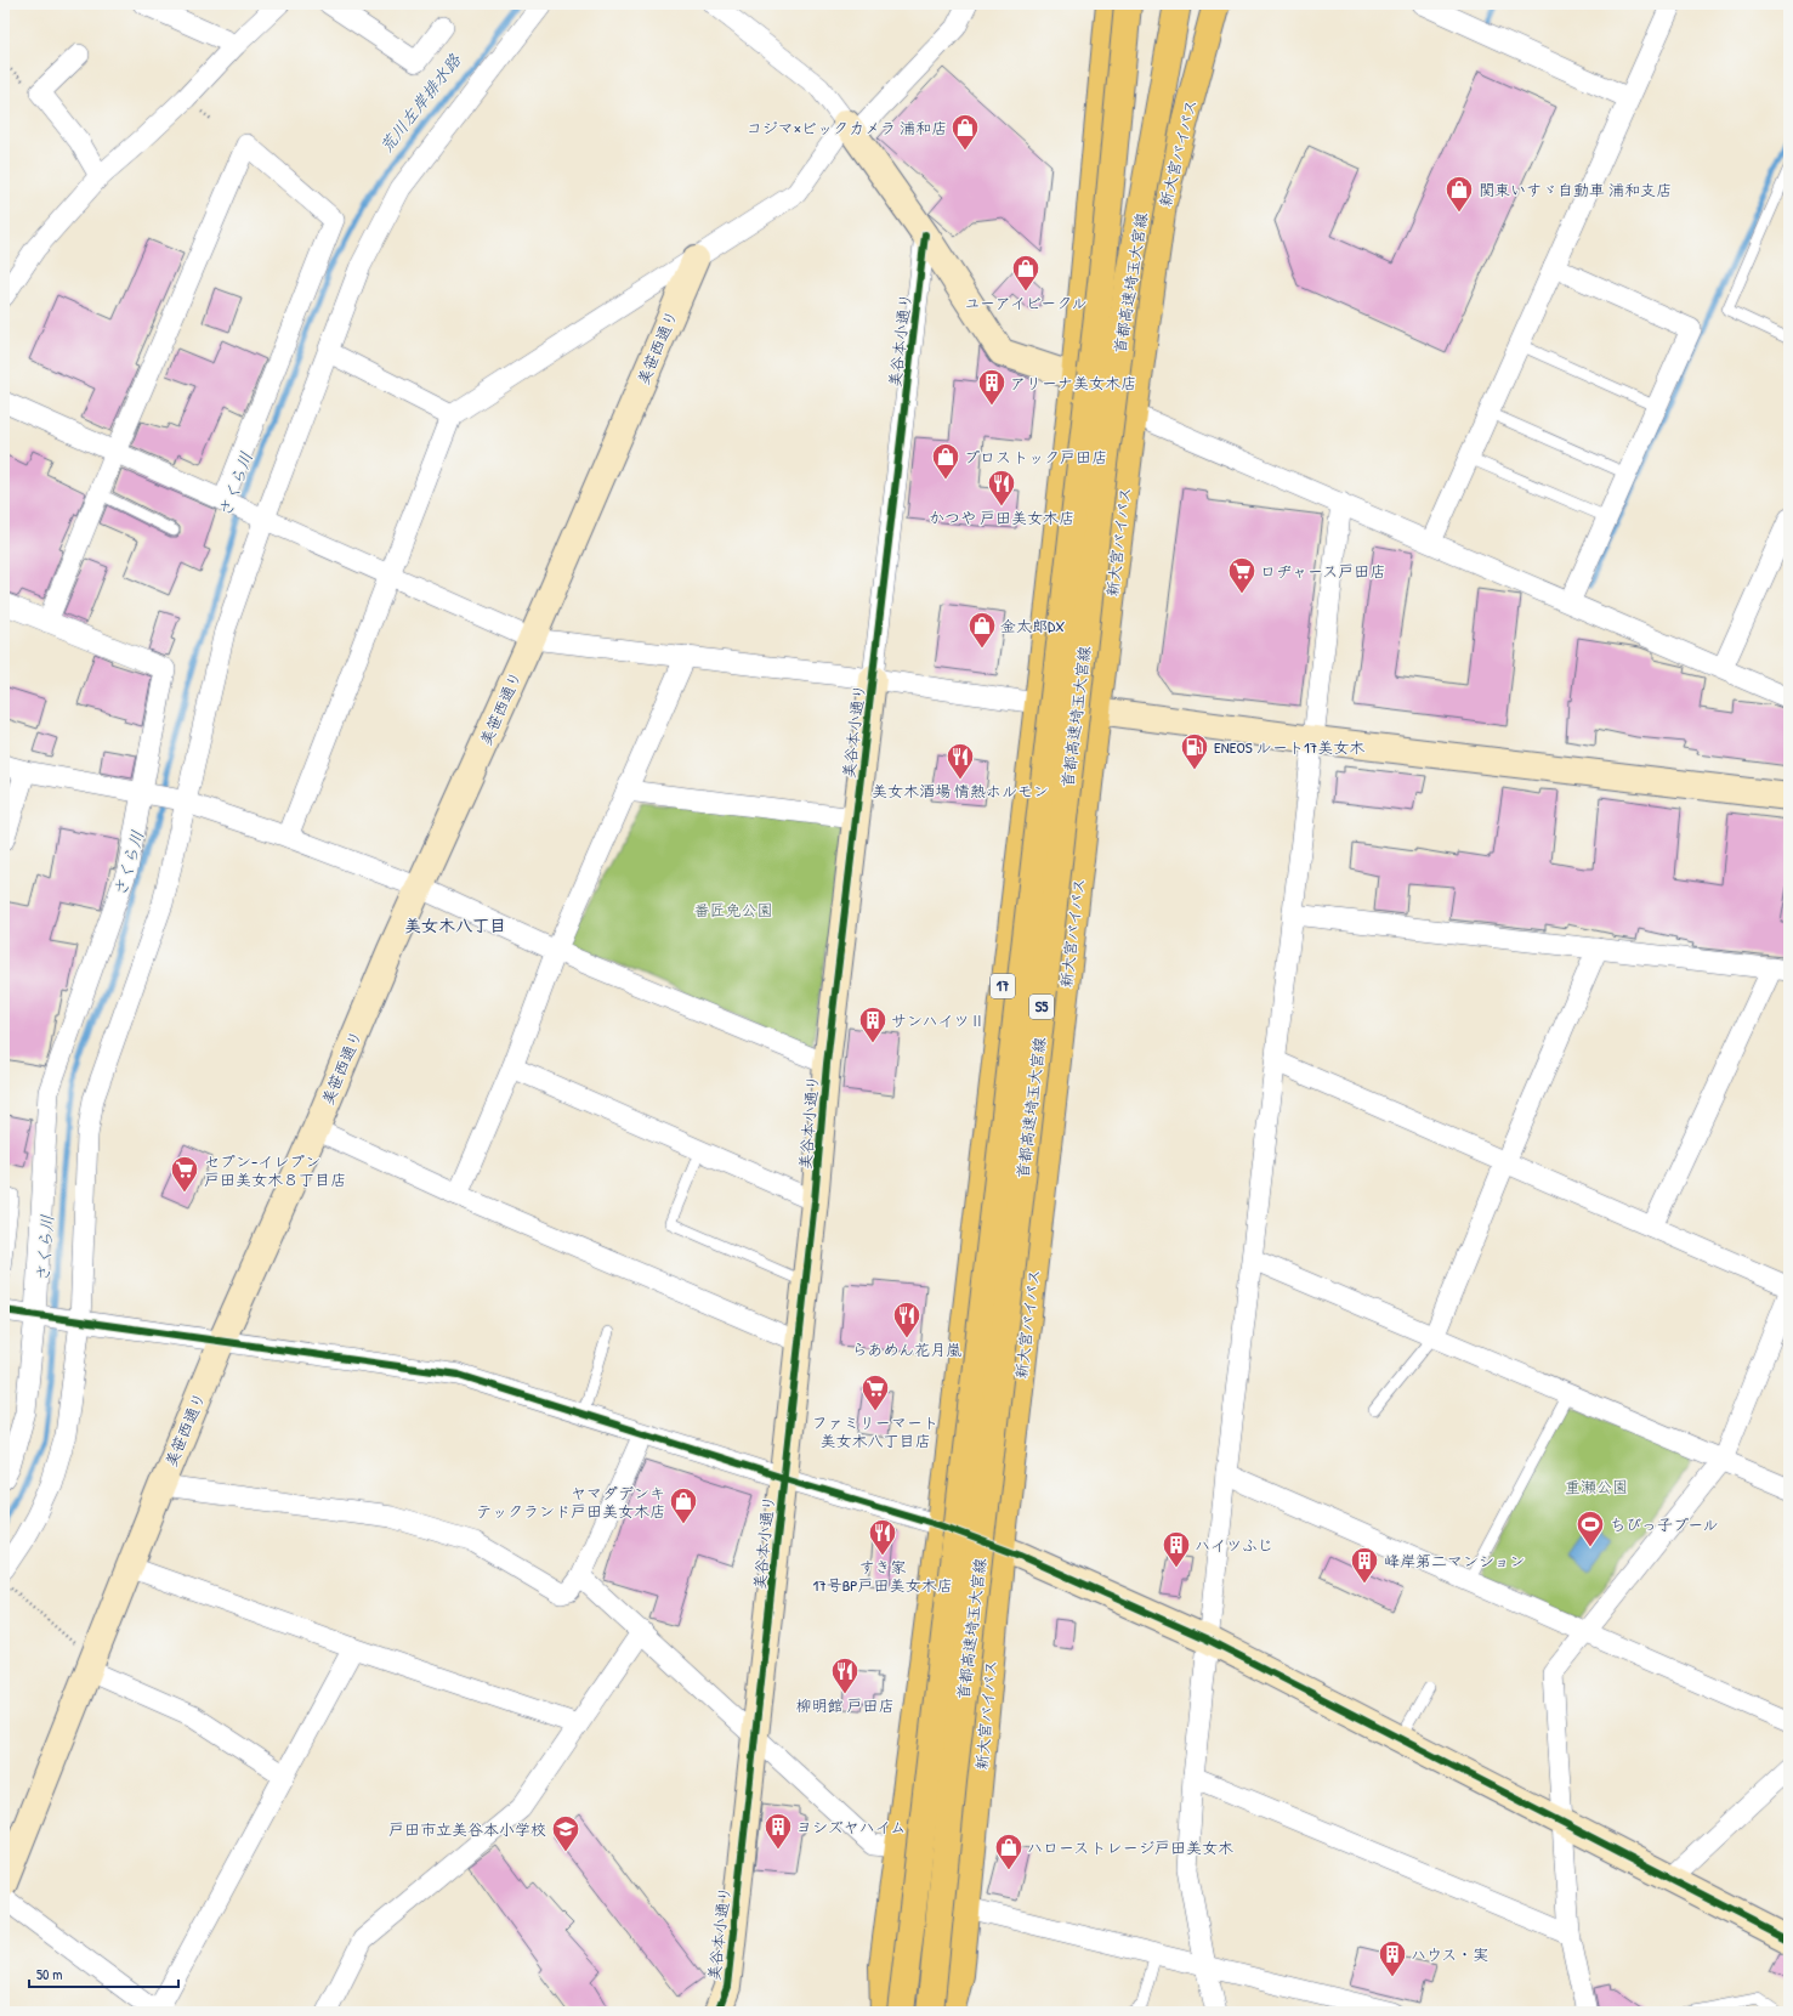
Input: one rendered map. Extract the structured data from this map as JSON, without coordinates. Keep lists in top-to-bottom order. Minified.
{"streets":{"highway":["新大宮バイパス","首都高速埼玉大宮線","17","S5"],"street":["美谷本小通り","美笹西通り"]},"districts":["美女木八丁目"],"water":["荒川左岸排水路","さくら川"],"parks":["番匠免公園","重瀬公園"],"places":{"shop":["コジマ×ビックカメラ 浦和店","関東いすゞ自動車 浦和支店","ユーアイビークル","プロストック戸田店","金太郎DX","ヤマダデンキ テックランド戸田美女木店","ハローストレージ戸田美女木"],"building":["アリーナ美女木店","サンハイツⅡ","ハイツふじ","峰岸第二マンション","ヨシズヤハイム","ハウス・実"],"restaurant":["かつや 戸田美女木店","美女木酒場 情熱ホルモン","らあめん花月嵐","すき家 17号BP戸田美女木店","柳明館 戸田店"],"supermarket":["ロヂャース戸田店","セブン-イレブン 戸田美女木８丁目店","ファミリーマート 美女木八丁目店"],"fuel station":["ENEOS ルート17美女木"],"sports":["ちびっ子プール"],"school or university":["戸田市立美谷本小学校"]},"scale_bar":"50 m"}
